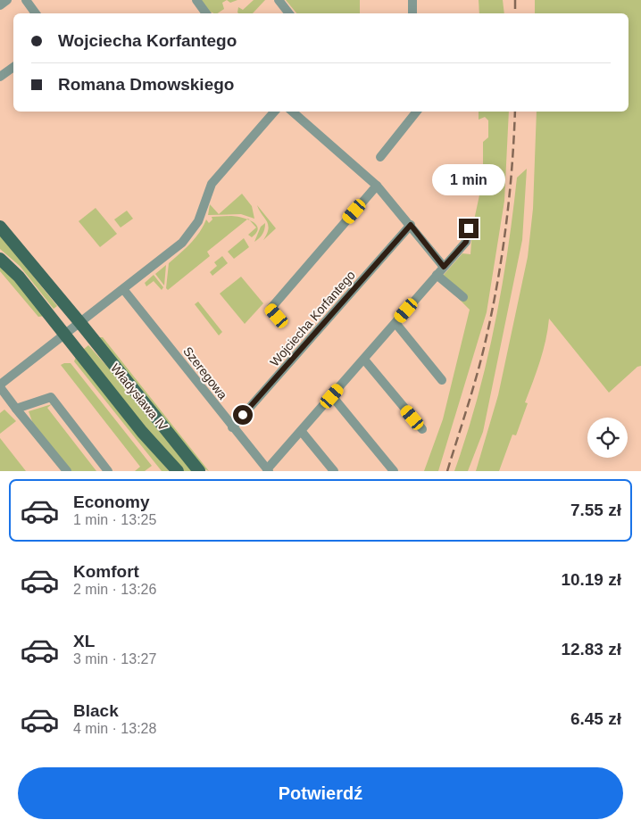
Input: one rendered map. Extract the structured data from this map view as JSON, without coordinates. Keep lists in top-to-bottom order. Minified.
{"streets":{"main road":["Władysława IV"],"street":["Wojciecha Korfantego","Szeregowa"]},"crossings":[["Wojciecha Korfantego","Szeregowa"]],"page":{"banner":["Wojciecha Korfantego","Romana Dmowskiego"],"bubble":"1 min","list":[{"name":"Economy","note":"1 min · 13:25","value":"7.55 zł"},{"name":"Komfort","note":"2 min · 13:26","value":"10.19 zł"},{"name":"XL","note":"3 min · 13:27","value":"12.83 zł"},{"name":"Black","note":"4 min · 13:28","value":"6.45 zł"}],"buttons":"Potwierdź"}}
